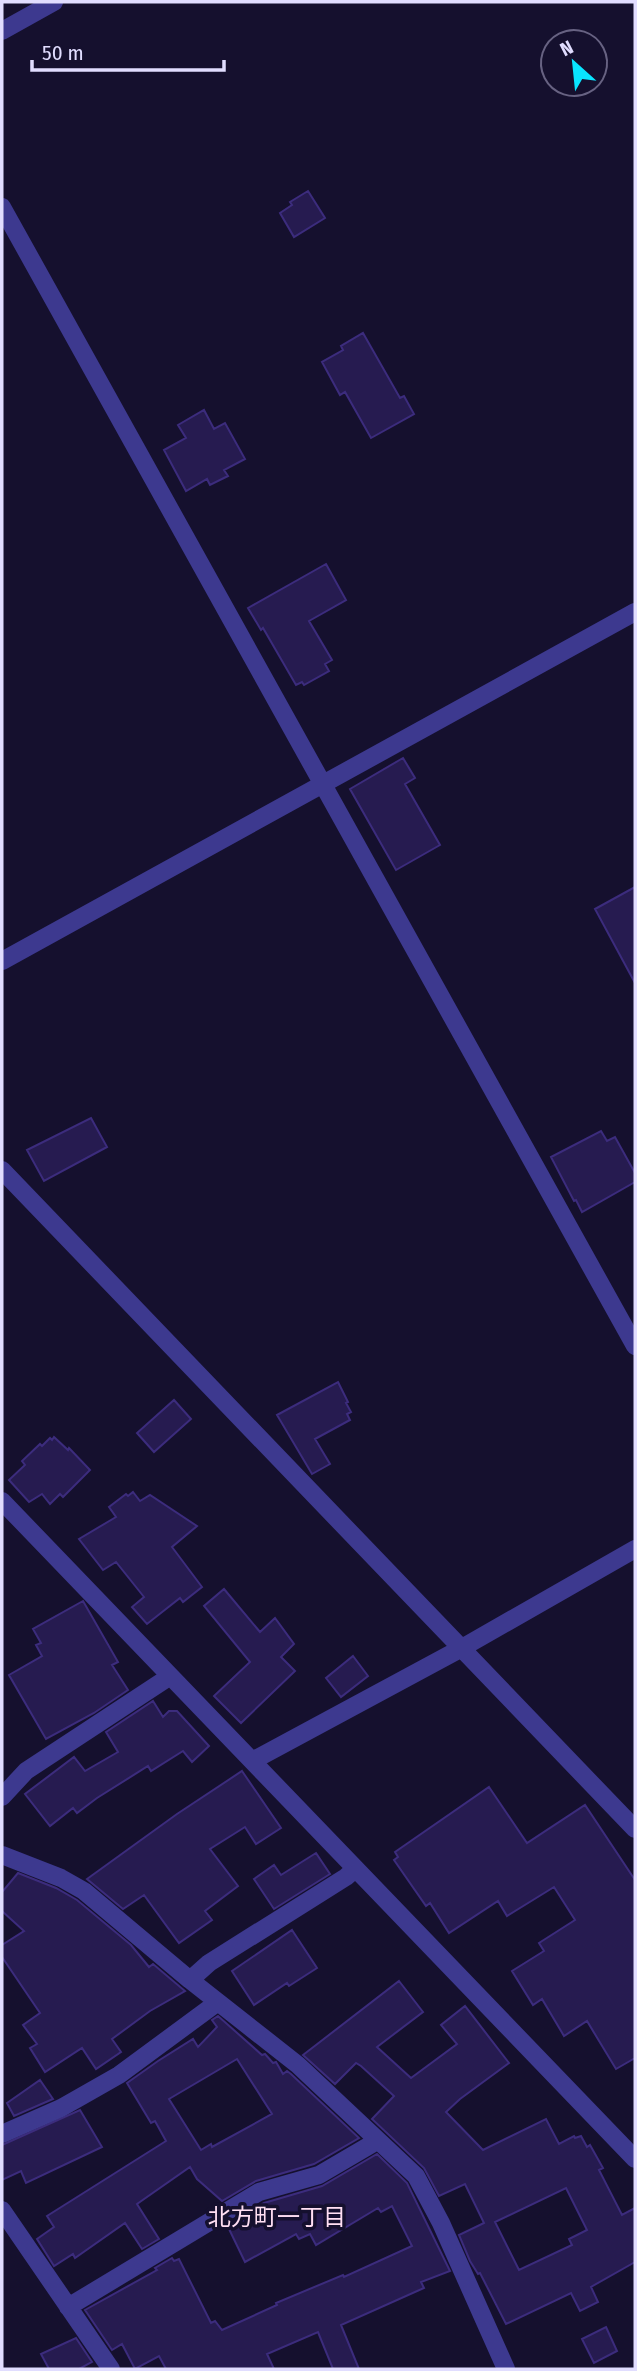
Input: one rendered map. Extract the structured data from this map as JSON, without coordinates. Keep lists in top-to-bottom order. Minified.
{"districts":["北方町一丁目"],"scale_bar":"50 m","north":"top left"}
